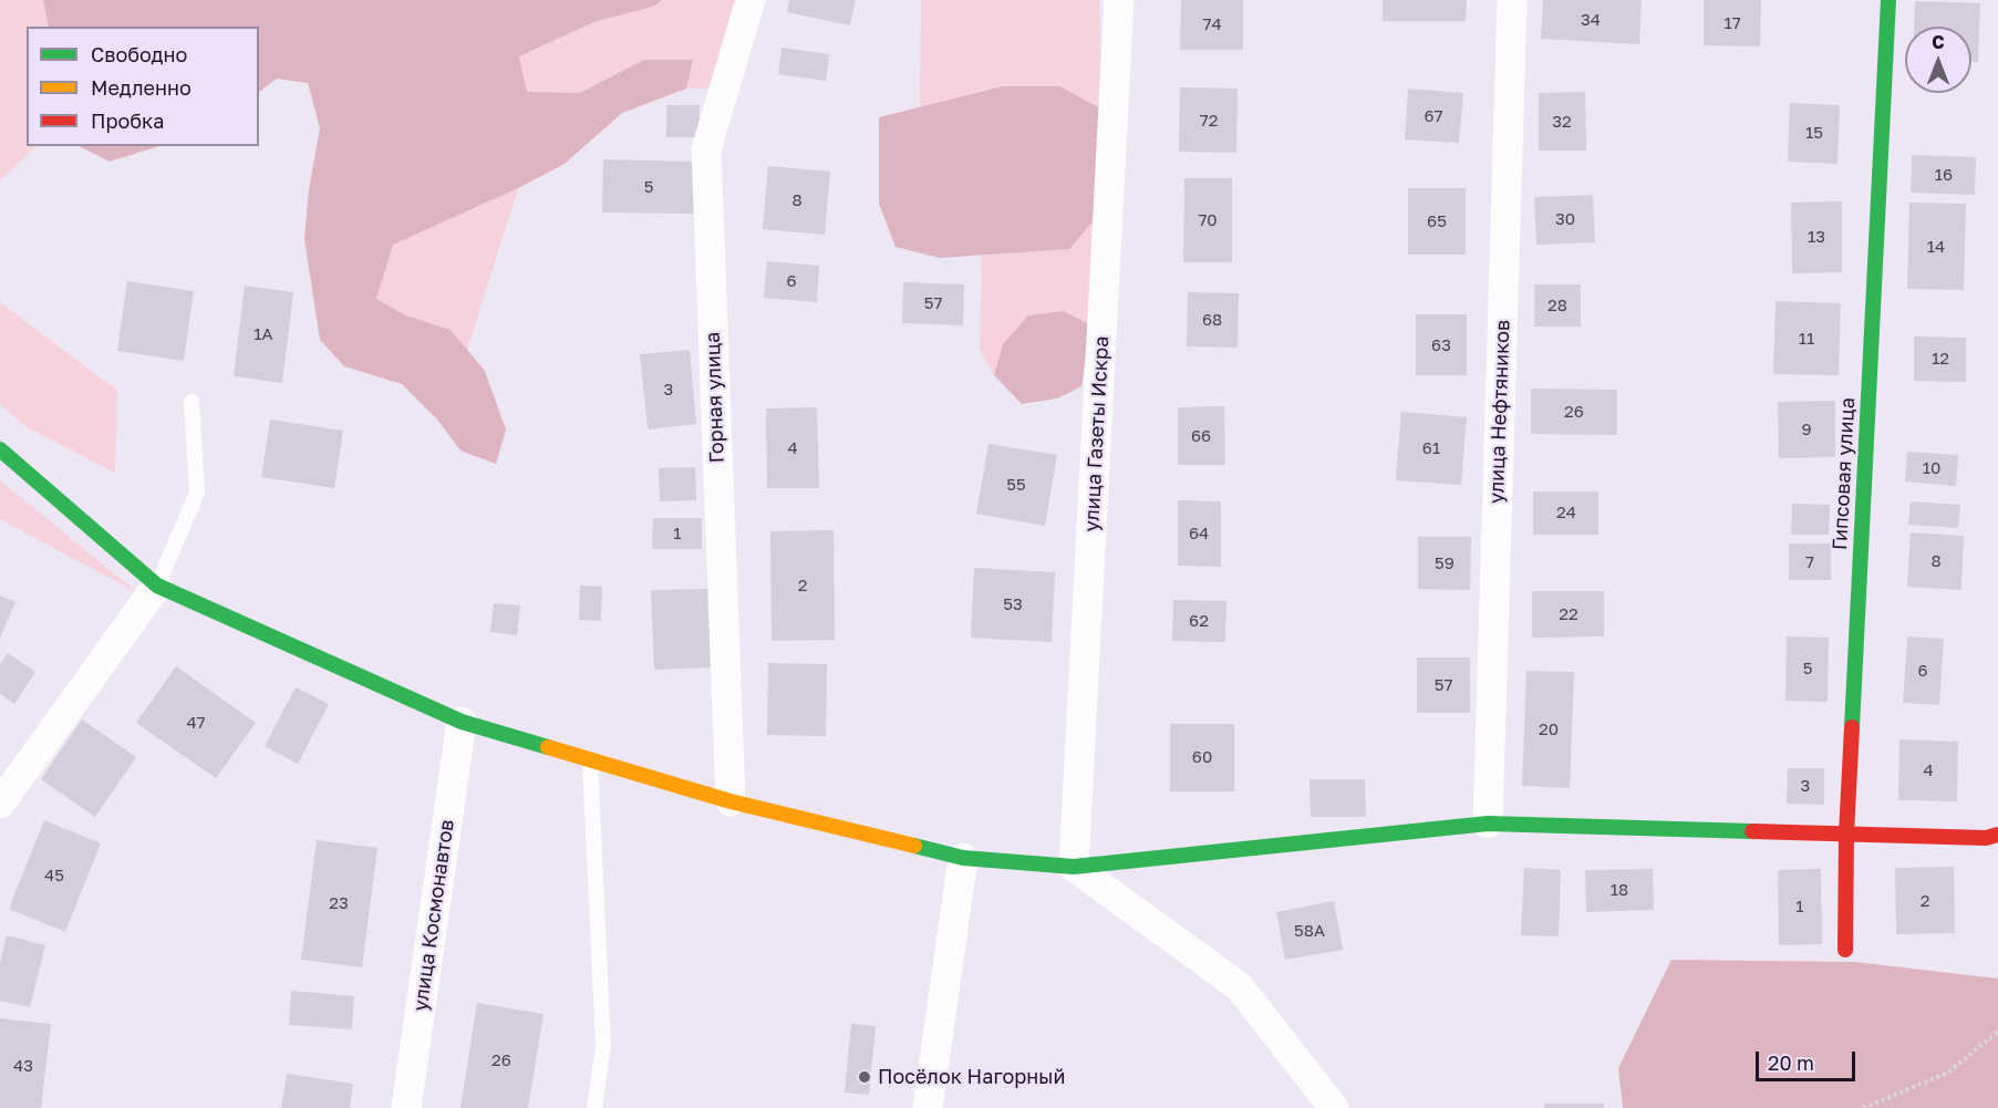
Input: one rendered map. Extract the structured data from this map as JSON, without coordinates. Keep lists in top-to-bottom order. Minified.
{"streets":{"street":["Горная улица","улица Нефтяников","улица Газеты Искра","Гипсовая улица","улица Космонавтов"]},"places":["Посёлок Нагорный"],"house_numbers":["34","17","74","67","72","32","15","16","5","8","30","70","65","13","14","6","57","28","68","1А","11","63","12","3","26","9","66","4","61","10","55","24","1","64","8","7","59","2","53","22","62","5","6","57","47","20","60","4","3","45","18","2","23","1","58А","26","43"],"legend":["Свободно","Медленно","Пробка"],"scale_bar":"20 m","north":"top"}
